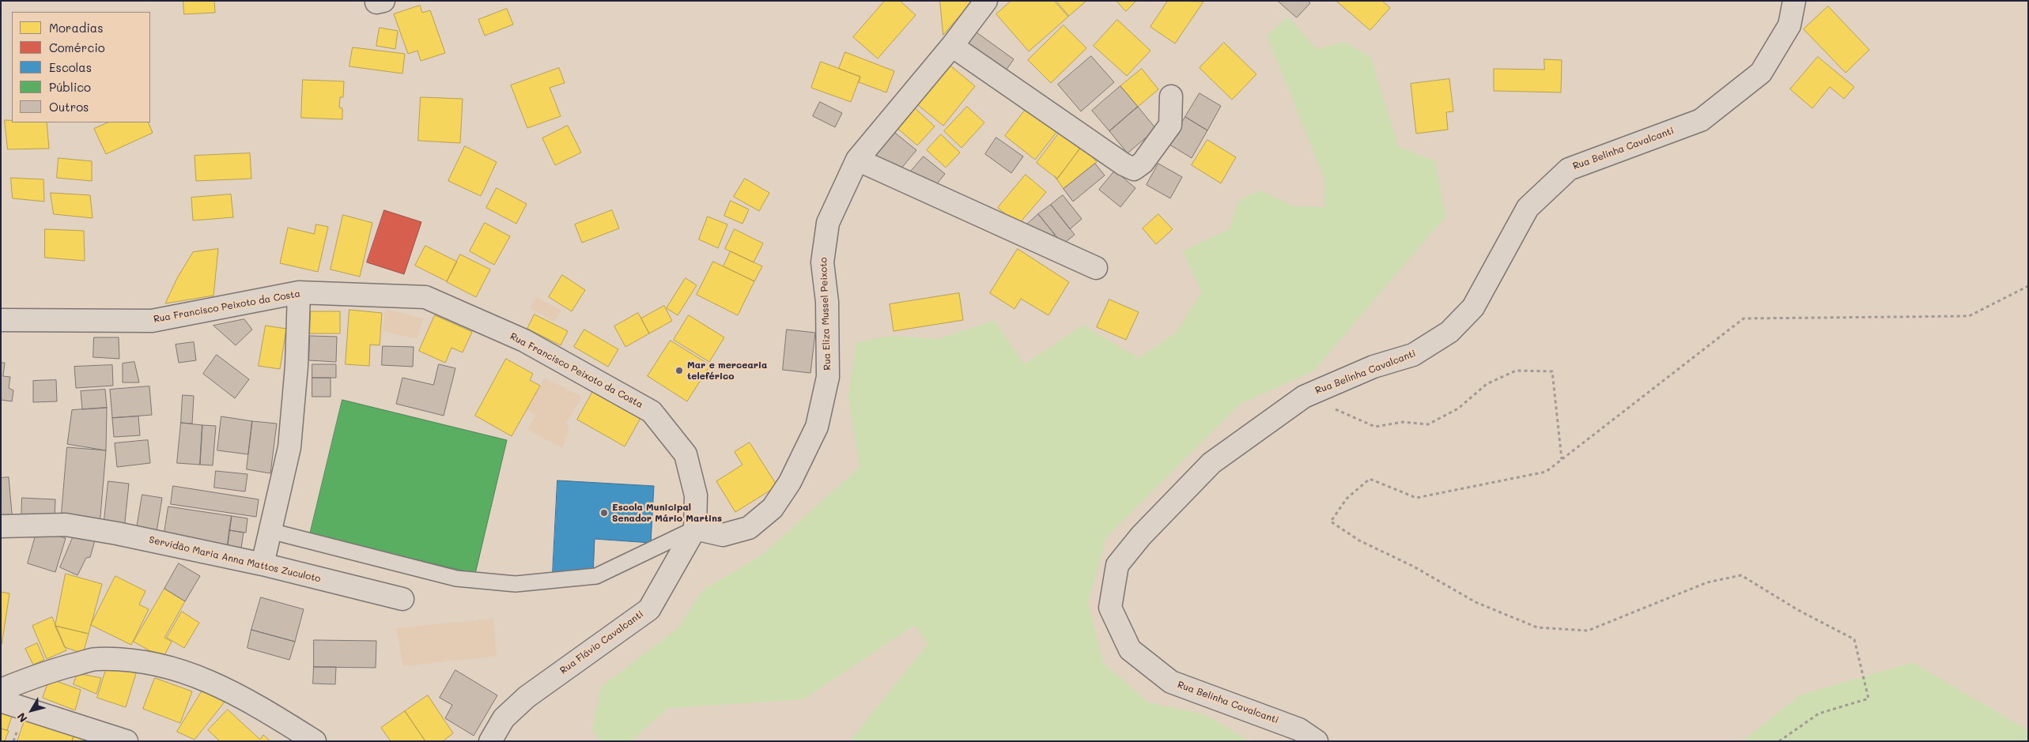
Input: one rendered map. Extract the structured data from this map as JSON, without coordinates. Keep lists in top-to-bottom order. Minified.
{"streets":{"street":["Rua Belinha Cavalcanti","Rua Francisco Peixoto da Costa","Rua Eliza Mussel Peixoto","Servidão Maria Anna Mattos Zuculoto","Rua Flávio Cavalcanti"]},"crossings":[["Rua Francisco Peixoto da Costa","Rua Eliza Mussel Peixoto"],["Rua Francisco Peixoto da Costa","Rua Flávio Cavalcanti"],["Rua Eliza Mussel Peixoto","Rua Flávio Cavalcanti"]],"places":["Mar e mercearia teleférico","Escola Municipal Senador Mário Martins"],"legend":["Moradias","Comércio","Escolas","Público","Outros"],"north":"bottom left"}
